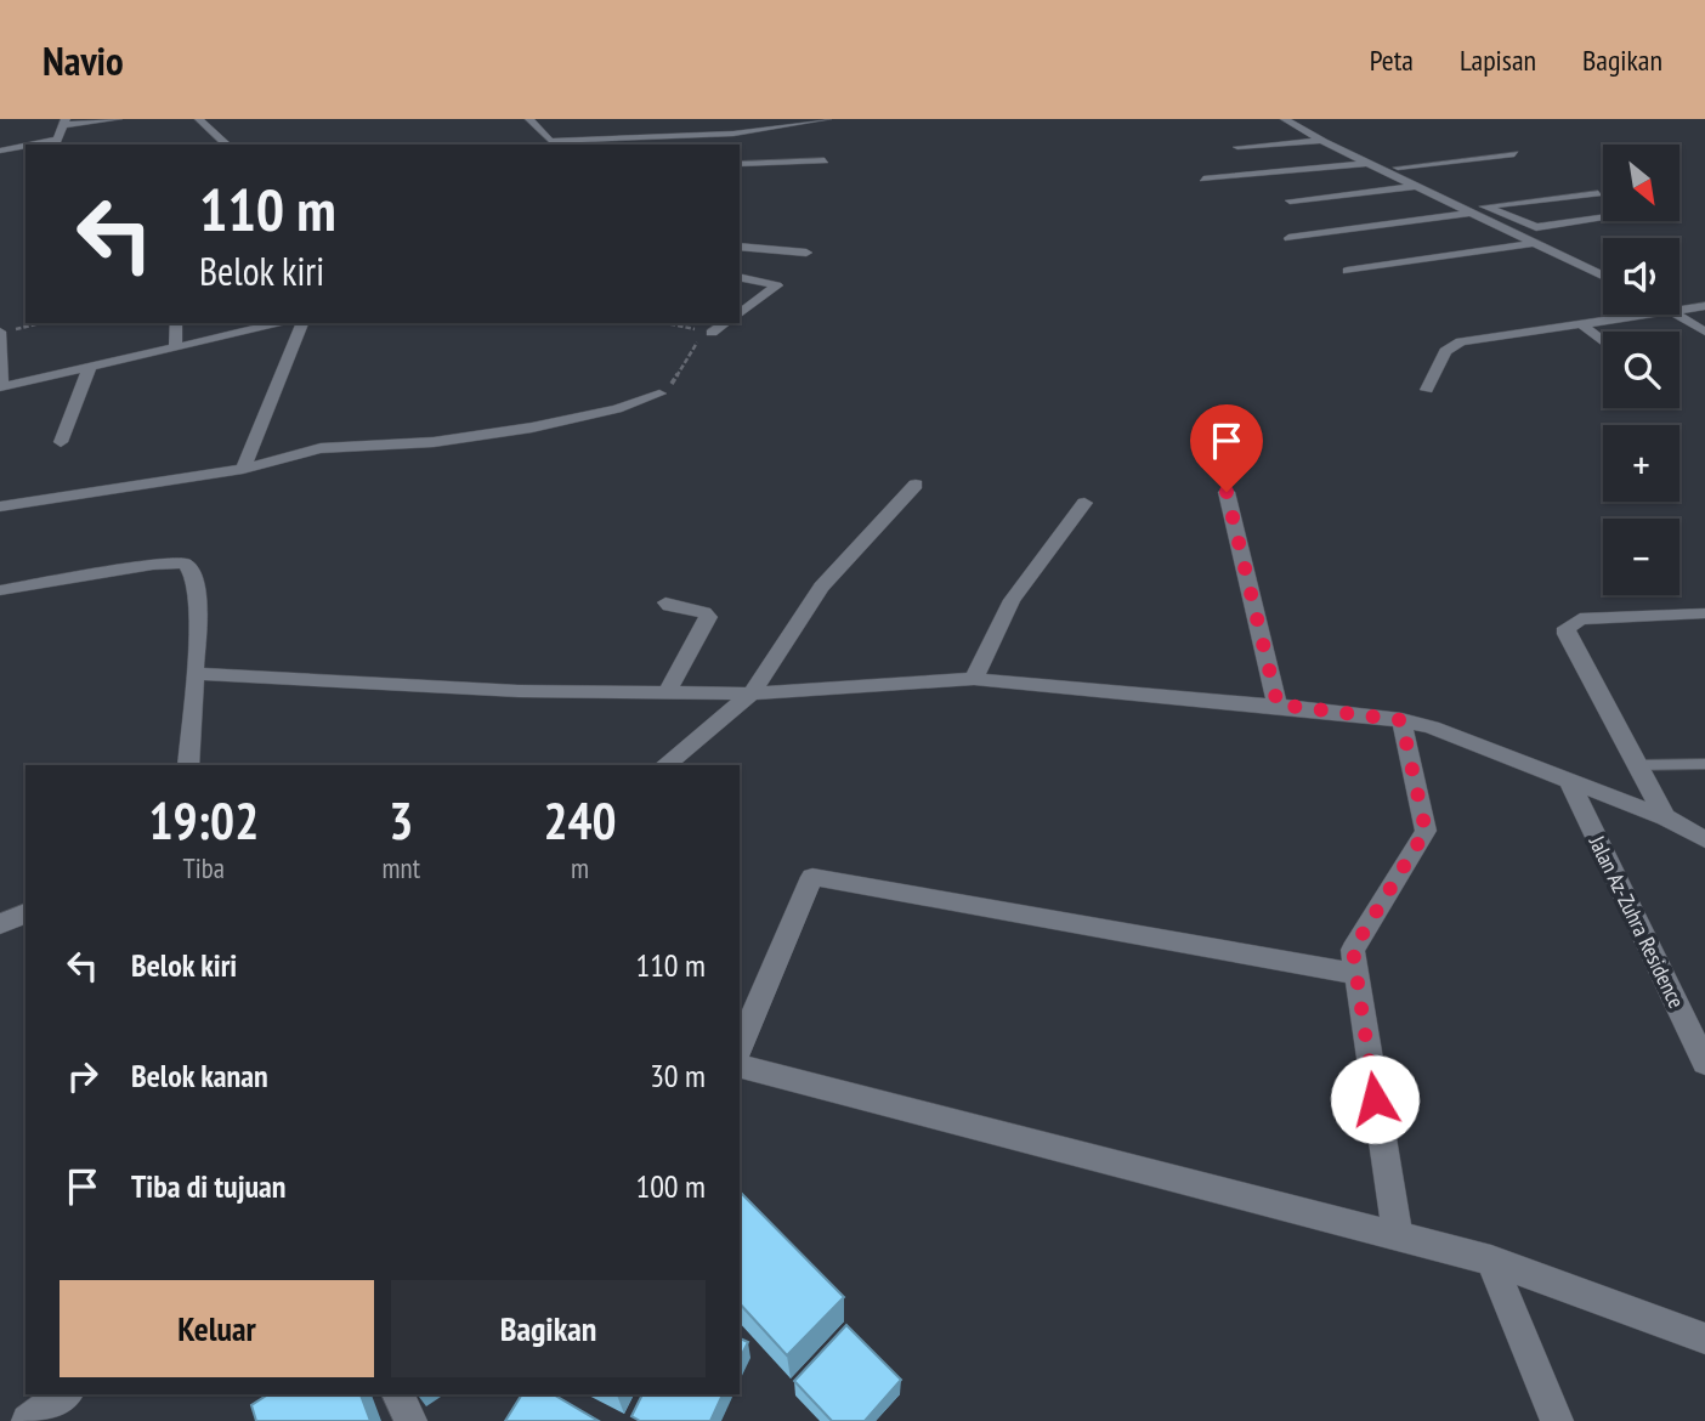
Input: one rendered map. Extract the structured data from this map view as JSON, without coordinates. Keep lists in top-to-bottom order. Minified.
{"streets":{"street":["Jalan Az-Zuhra Residence"]},"north":"bottom right","page":{"header":"Navio","nav":["Peta","Lapisan","Bagikan"],"map_buttons":["+","−"],"turn":["110 m","Belok kiri"],"eta":["19:02","Tiba","3","mnt","240","m"],"list":[{"name":"Belok kiri","value":"110 m"},{"name":"Belok kanan","value":"30 m"},{"name":"Tiba di tujuan","value":"100 m"}],"buttons":["Keluar","Bagikan"]}}
